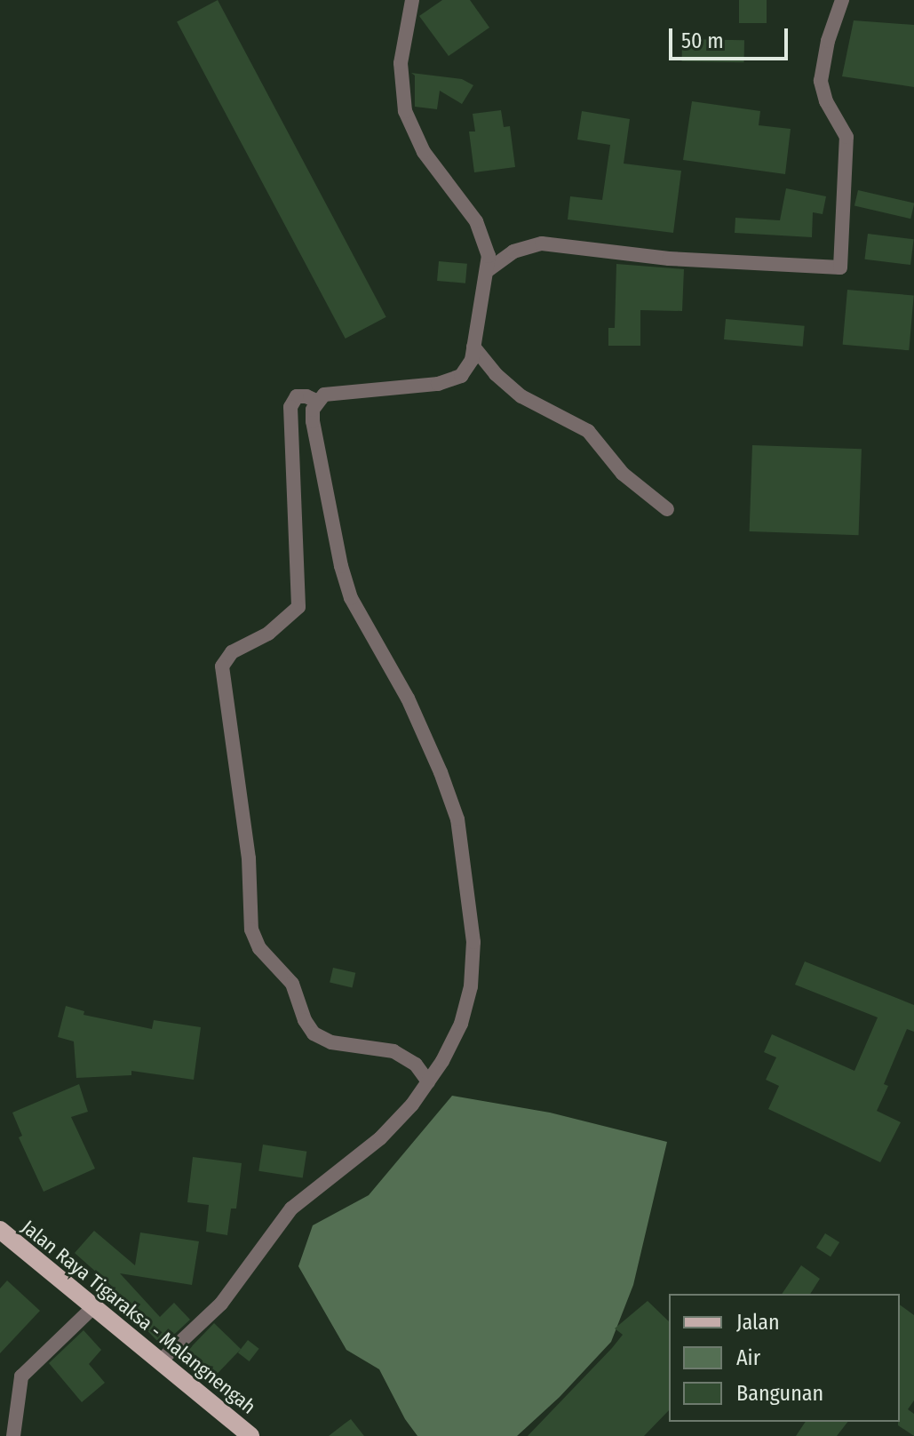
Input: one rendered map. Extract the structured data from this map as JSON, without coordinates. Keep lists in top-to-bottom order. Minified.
{"streets":{"main road":["Jalan Raya Tigaraksa - Malangnengah"]},"legend":["Jalan","Air","Bangunan"],"scale_bar":"50 m"}
